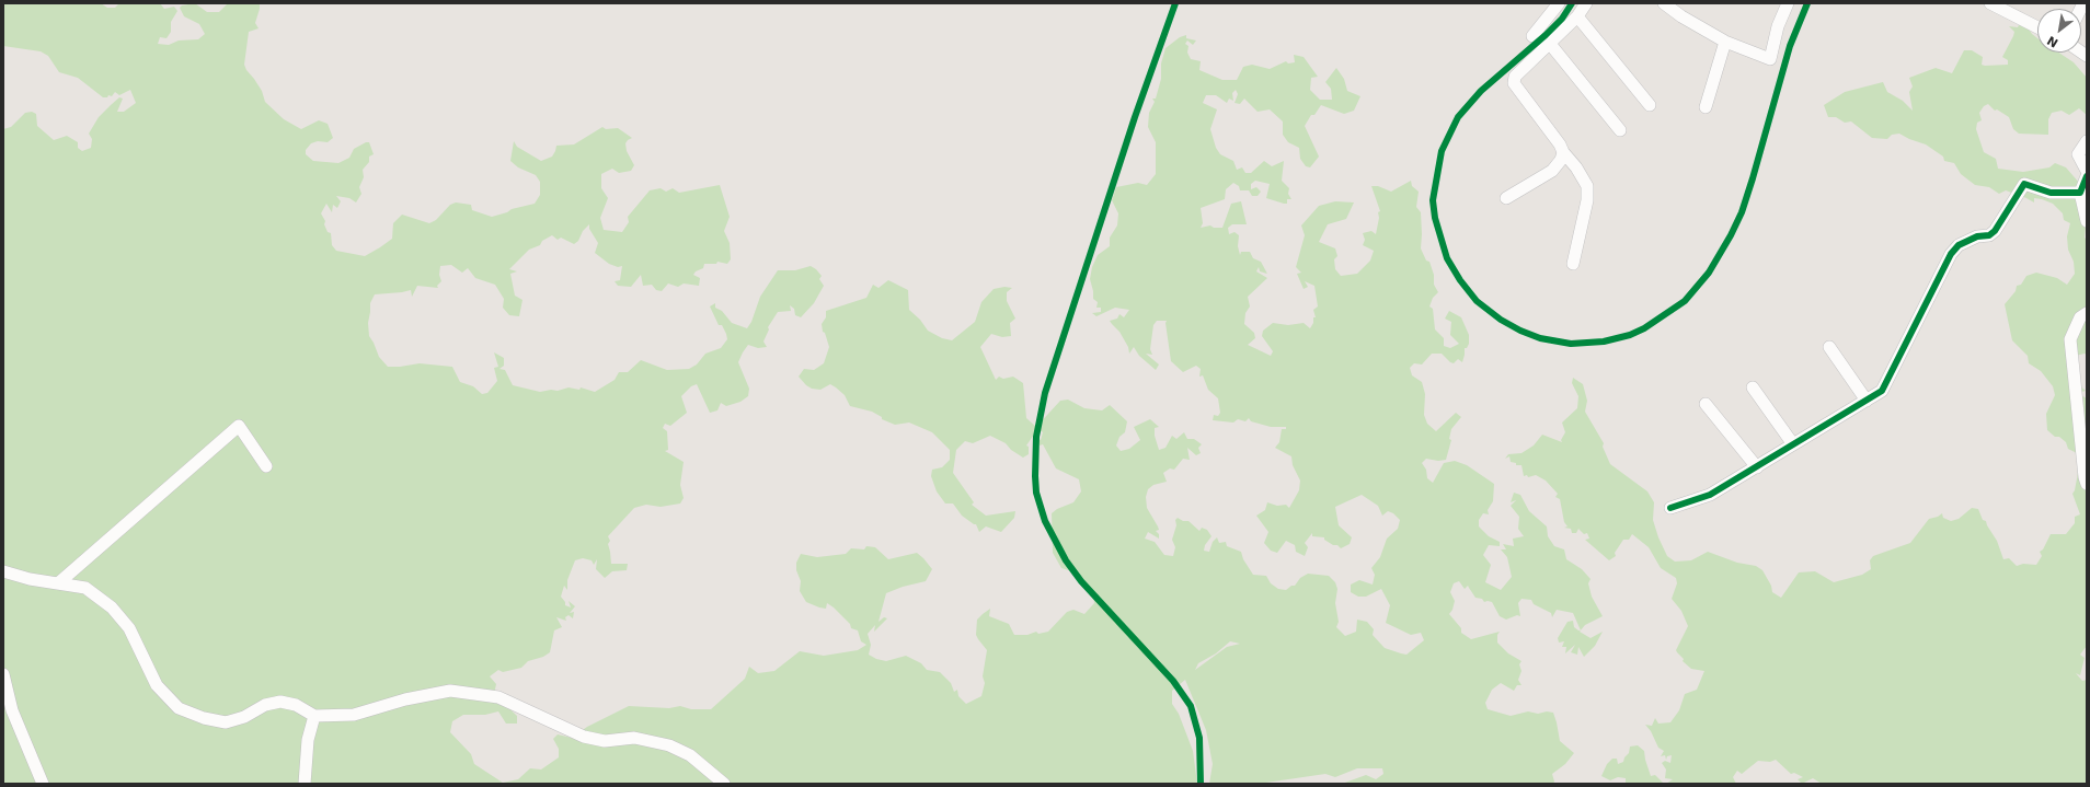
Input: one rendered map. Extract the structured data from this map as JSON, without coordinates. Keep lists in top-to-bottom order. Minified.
{"north":"bottom left"}
